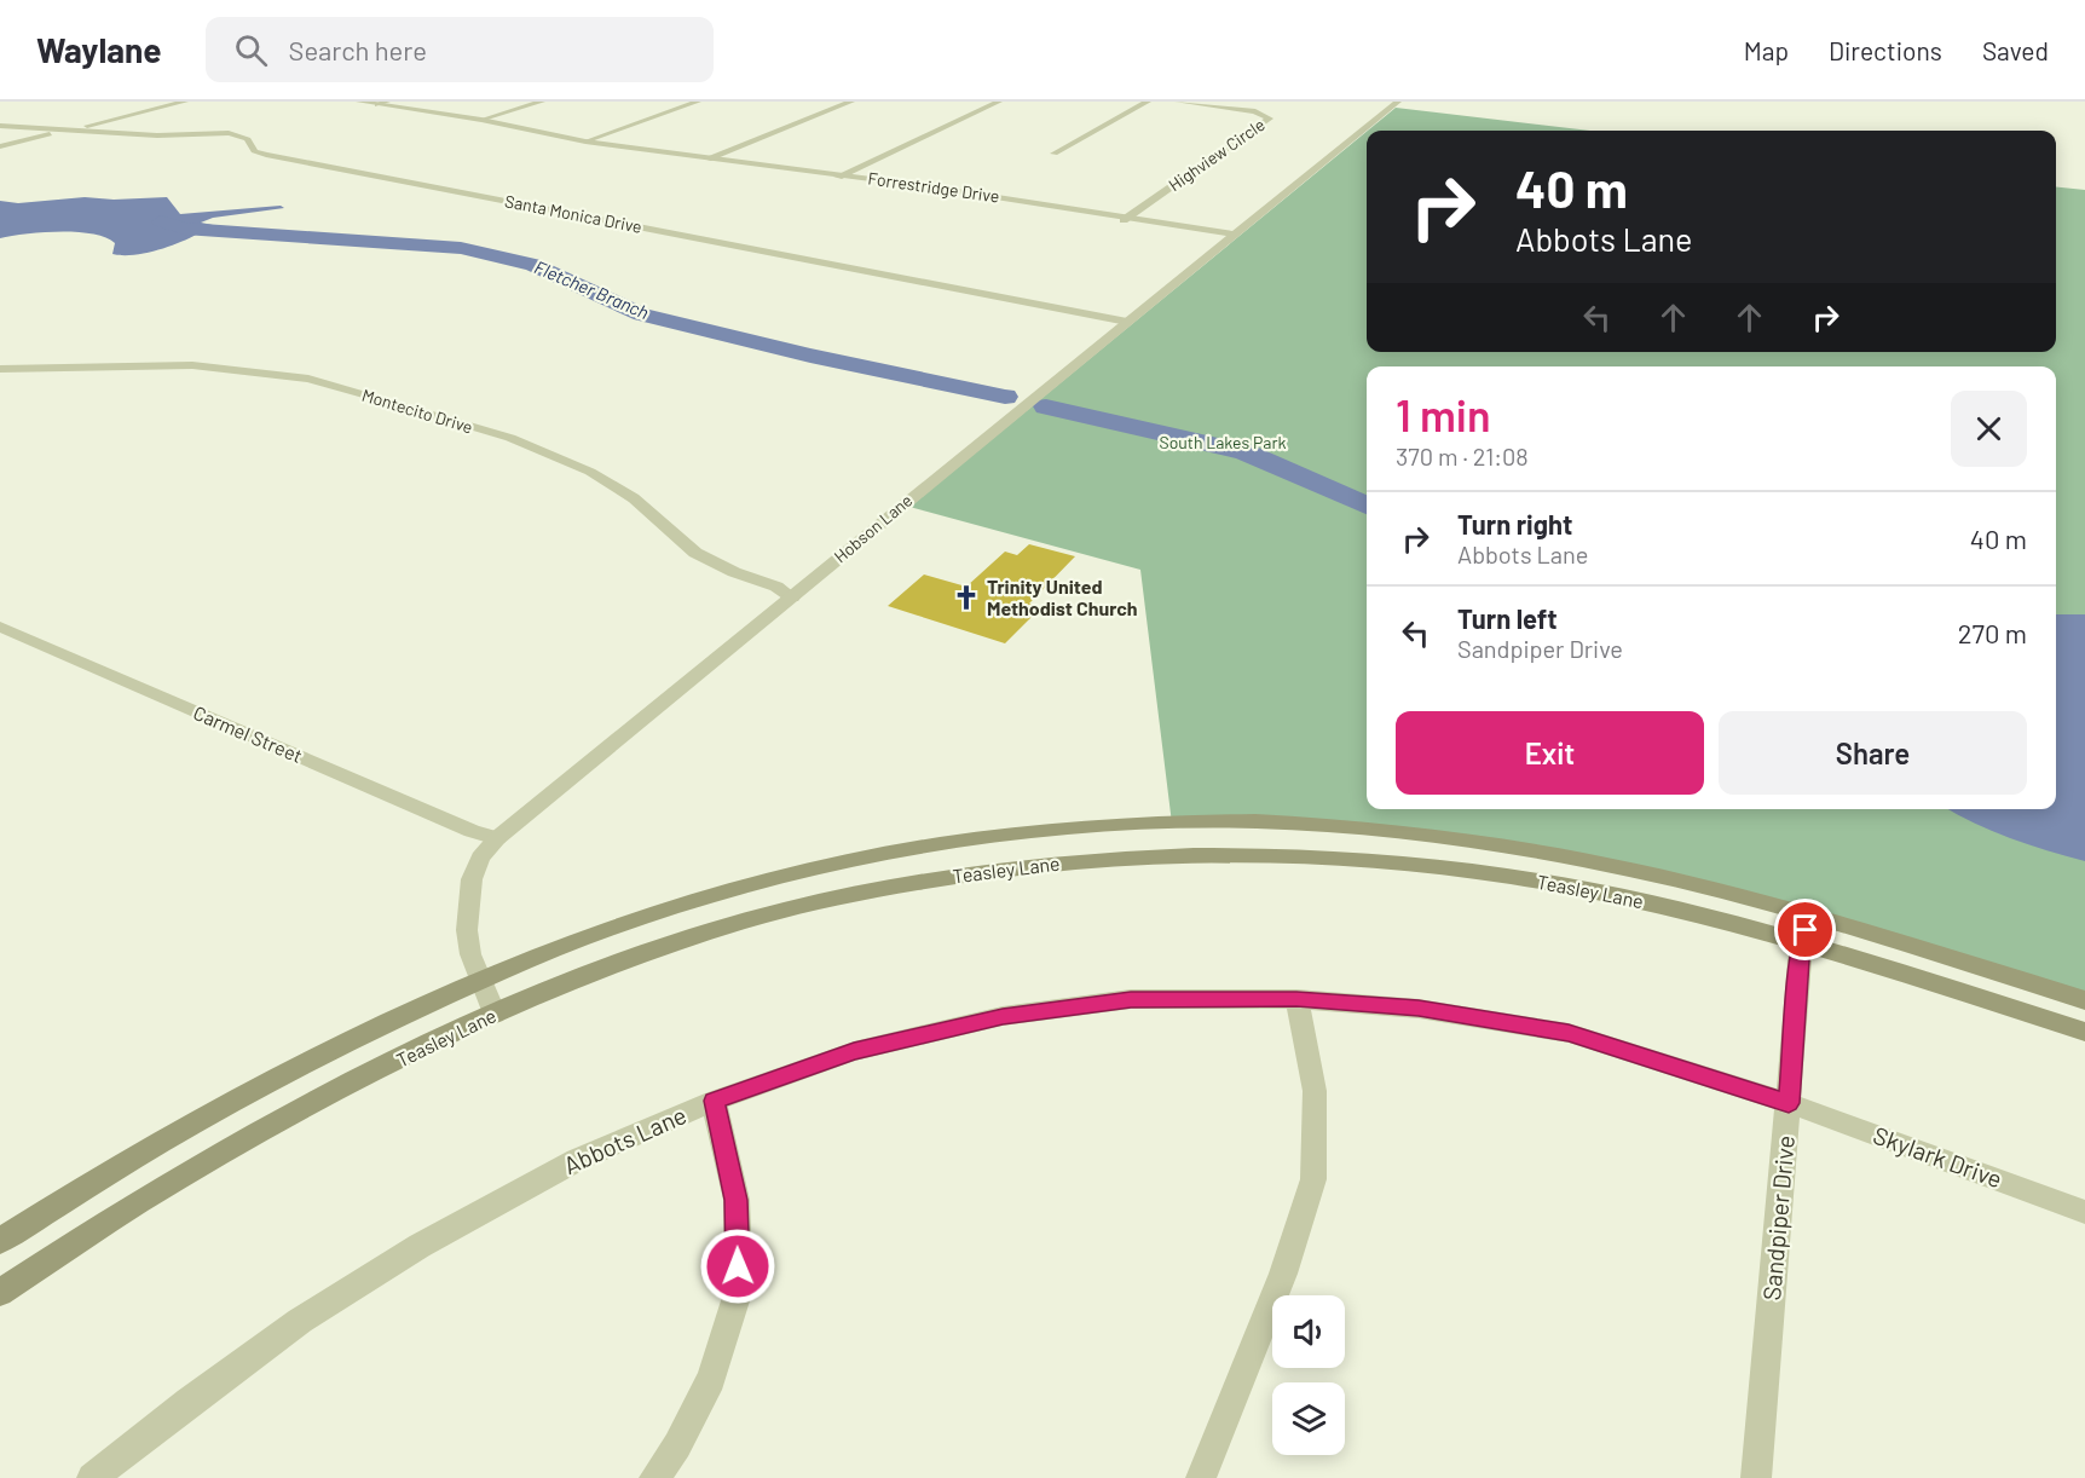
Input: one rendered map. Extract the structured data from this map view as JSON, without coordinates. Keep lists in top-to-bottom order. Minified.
{"streets":{"main road":["Teasley Lane"],"street":["Highview Circle","Forrestridge Drive","Santa Monica Drive","Montecito Drive","Hobson Lane","Carmel Street","Abbots Lane","Skylark Drive","Sandpiper Drive"]},"crossings":[["Highview Circle","Forrestridge Drive"],["Forrestridge Drive","Hobson Lane"],["Santa Monica Drive","Hobson Lane"],["Montecito Drive","Hobson Lane"],["Hobson Lane","Carmel Street"],["Hobson Lane","Teasley Lane"],["Teasley Lane","Sandpiper Drive"],["Abbots Lane","Skylark Drive"],["Abbots Lane","Sandpiper Drive"],["Skylark Drive","Sandpiper Drive"]],"water":["Fletcher Branch"],"parks":["South Lakes Park"],"places":{"church":["Trinity United Methodist Church"]},"page":{"header":"Waylane","search":"Search here","nav":["Map","Directions","Saved"],"turn":["40 m","Abbots Lane"],"heading":["1 min","370 m · 21:08"],"list":[{"name":"Turn right","note":"Abbots Lane","value":"40 m"},{"name":"Turn left","note":"Sandpiper Drive","value":"270 m"}],"buttons":["Exit","Share"]}}
